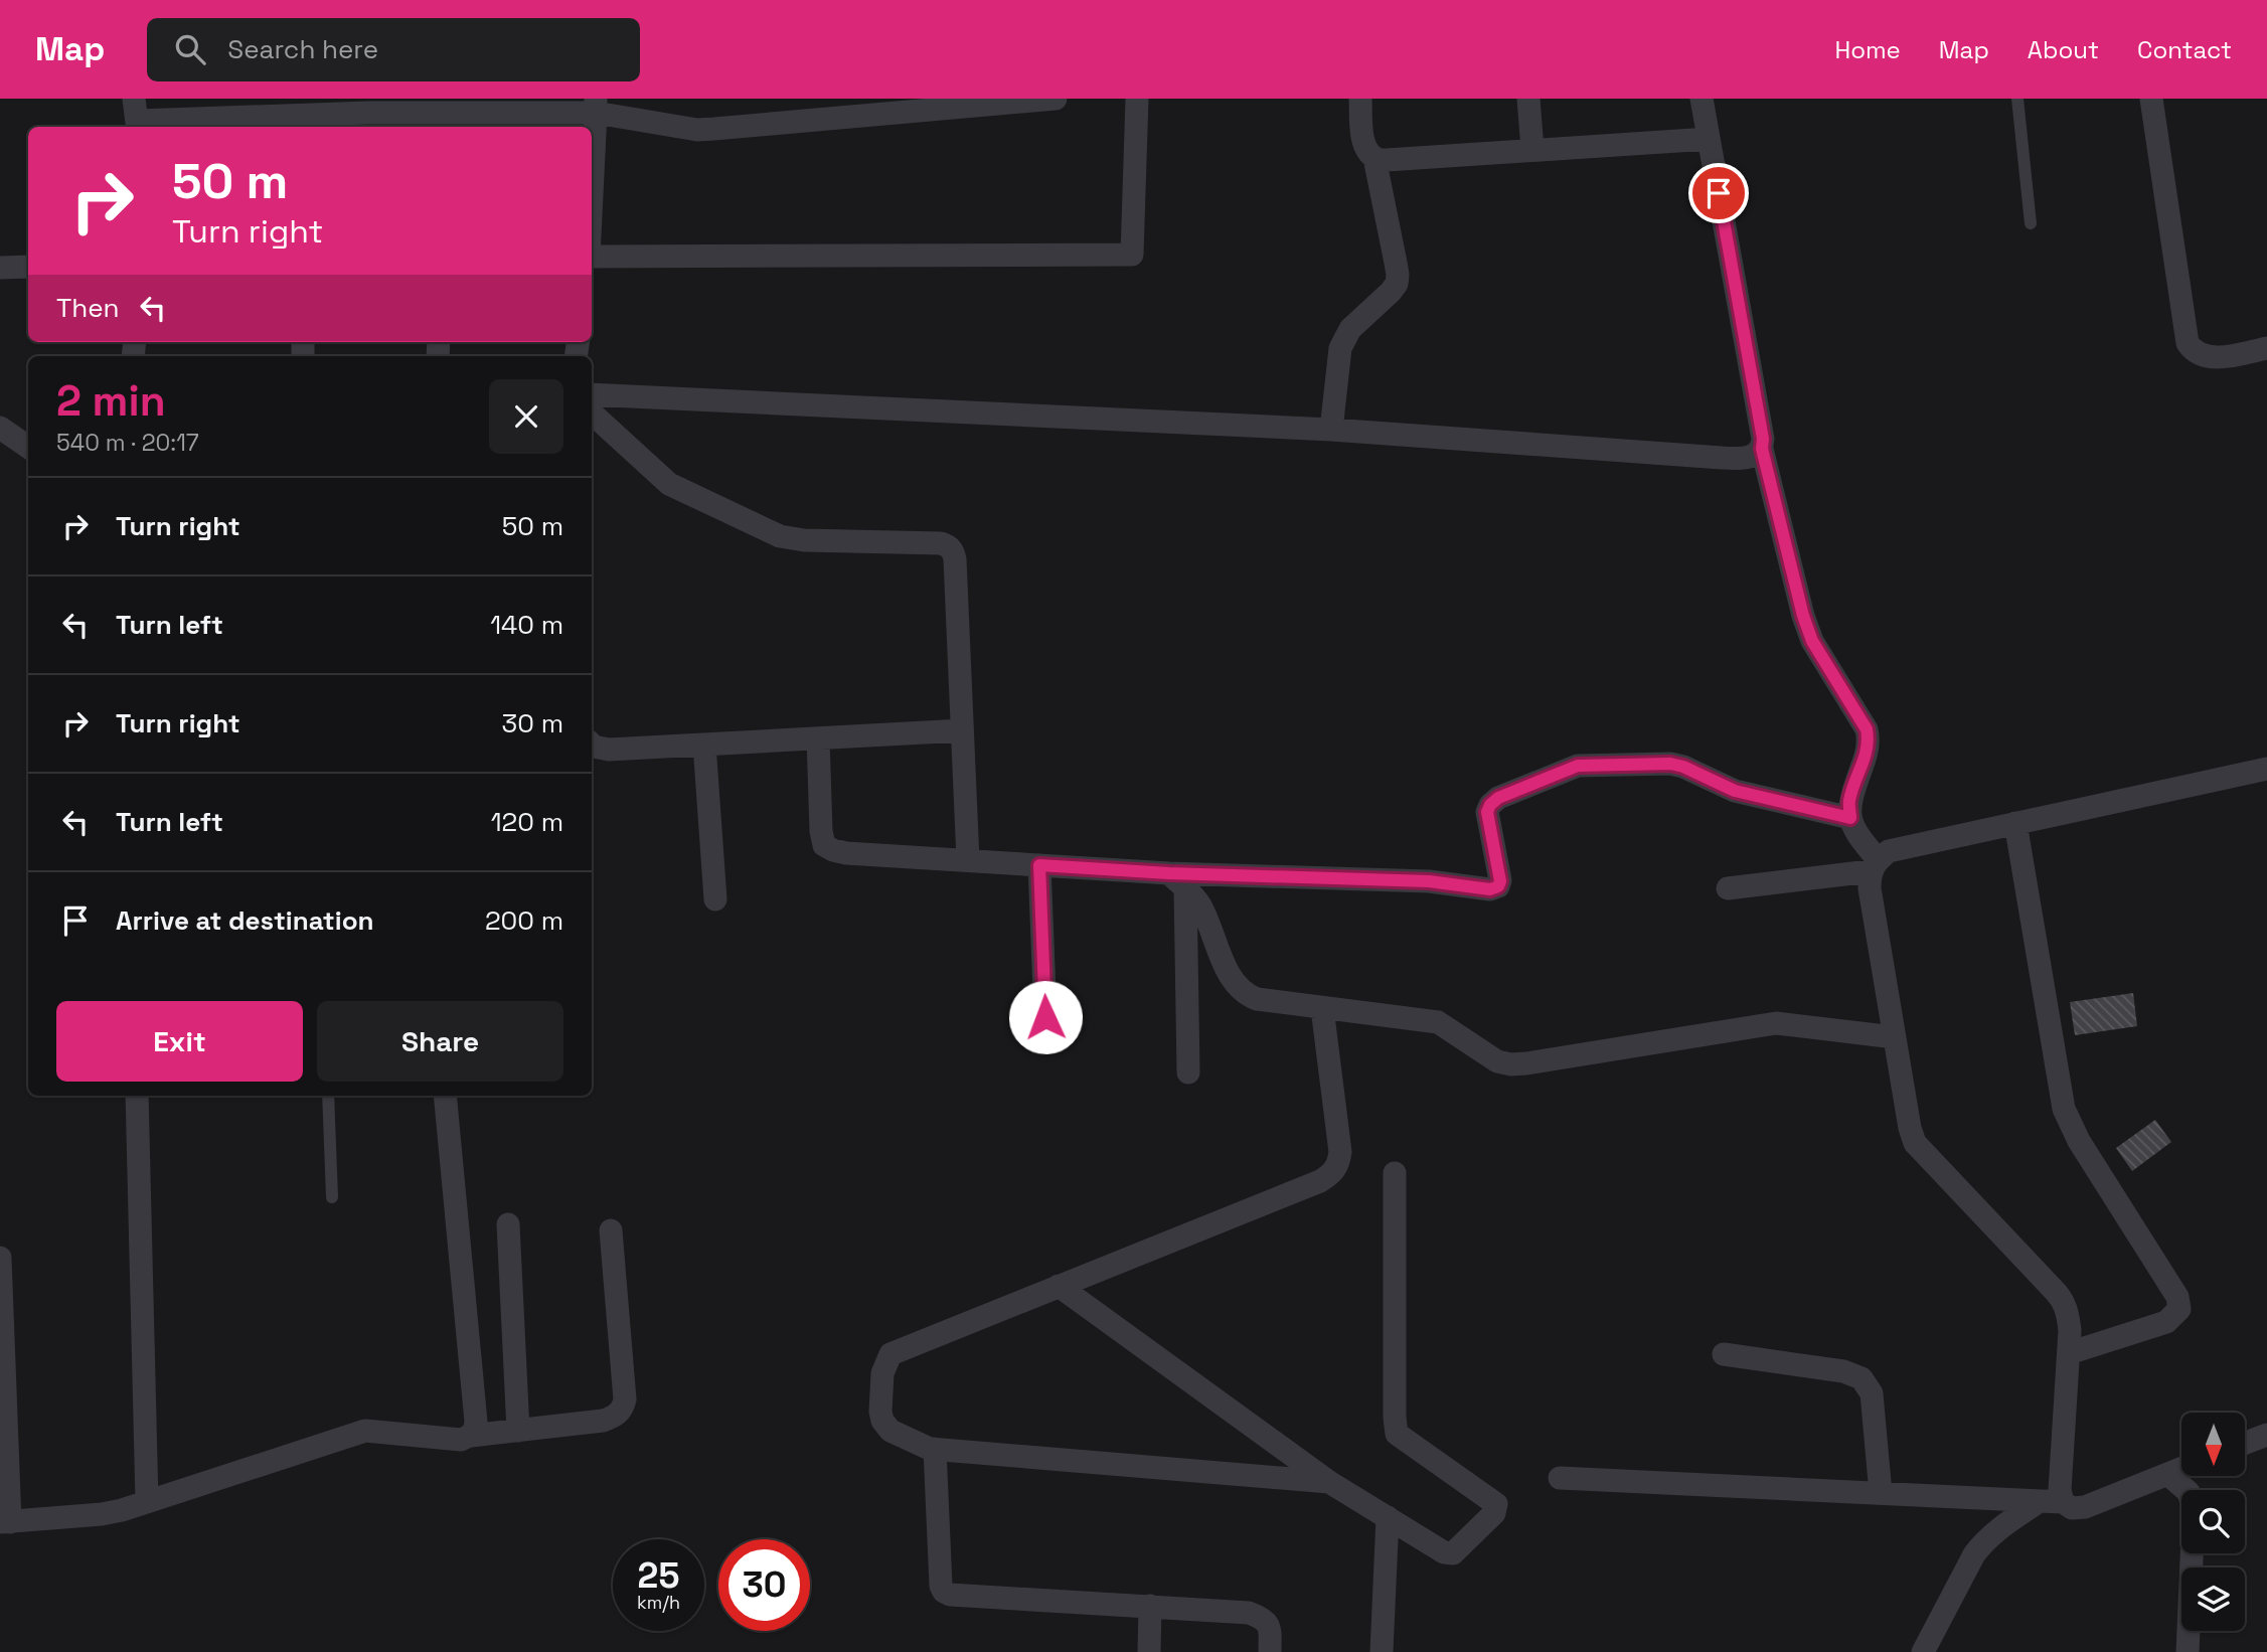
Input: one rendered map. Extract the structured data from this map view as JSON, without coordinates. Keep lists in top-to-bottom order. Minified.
{"north":"bottom","page":{"header":"Map","search":"Search here","nav":["Home","Map","About","Contact"],"turn":["50 m","Turn right"],"then":"Then","heading":["2 min","540 m · 20:17"],"list":[{"name":"Turn right","value":"50 m"},{"name":"Turn left","value":"140 m"},{"name":"Turn right","value":"30 m"},{"name":"Turn left","value":"120 m"},{"name":"Arrive at destination","value":"200 m"}],"buttons":["Exit","Share"],"speed":"25 km/h","limit":"30"}}
